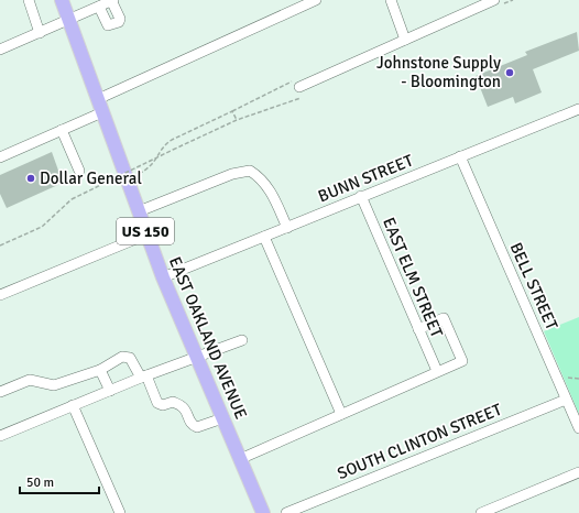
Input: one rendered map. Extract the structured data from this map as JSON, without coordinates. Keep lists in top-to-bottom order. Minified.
{"streets":{"main road":["US 150","EAST OAKLAND AVENUE"],"street":["BUNN STREET","EAST ELM STREET","BELL STREET","SOUTH CLINTON STREET"]},"crossings":[["BUNN STREET","EAST ELM STREET"],["BUNN STREET","BELL STREET"],["BUNN STREET","EAST OAKLAND AVENUE"],["BELL STREET","SOUTH CLINTON STREET"]],"places":["Johnstone Supply - Bloomington","Dollar General"],"scale_bar":"50 m"}
